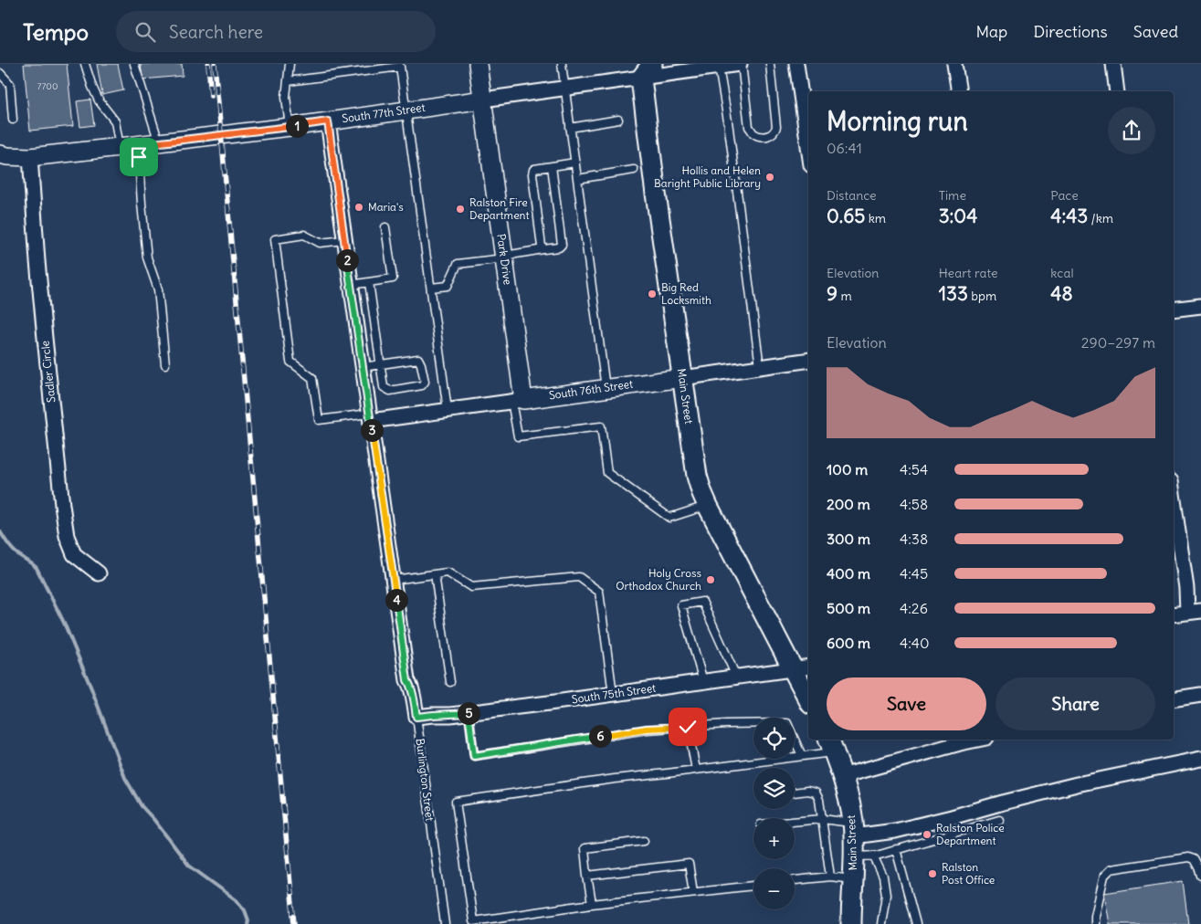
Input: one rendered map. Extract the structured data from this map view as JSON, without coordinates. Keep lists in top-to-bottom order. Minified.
{"streets":{"main road":["Main Street"],"street":["South 77th Street","Park Drive","Sadler Circle","South 76th Street","South 75th Street","Burlington Street"]},"crossings":[["South 77th Street","Park Drive"],["South 77th Street","Sadler Circle"],["South 77th Street","Main Street"],["South 77th Street","Burlington Street"],["Park Drive","South 76th Street"],["South 76th Street","Main Street"],["South 76th Street","Burlington Street"],["Main Street","South 75th Street"],["South 75th Street","Burlington Street"]],"places":["Hollis and Helen Baright Public Library","Maria's","Ralston Fire Department","Big Red Locksmith","Holy Cross Orthodox Church","Ralston Police Department","Ralston Post Office"],"house_numbers":["7700"],"page":{"header":"Tempo","search":"Search here","nav":["Map","Directions","Saved"],"heading":["Morning run","06:41"],"pins":["1","2","3","4","5","6"],"stats":[["Distance","0.65 km"],["Time","3:04"],["Pace","4:43 /km"],["Elevation","9 m"],["Heart rate","133 bpm"],["kcal","48"]],"chart":["Elevation","290–297 m"],"list":[{"name":"100 m","note":"4:54"},{"name":"200 m","note":"4:58"},{"name":"300 m","note":"4:38"},{"name":"400 m","note":"4:45"},{"name":"500 m","note":"4:26"},{"name":"600 m","note":"4:40"}],"buttons":["Save","Share"],"map_buttons":["+","−"]}}
